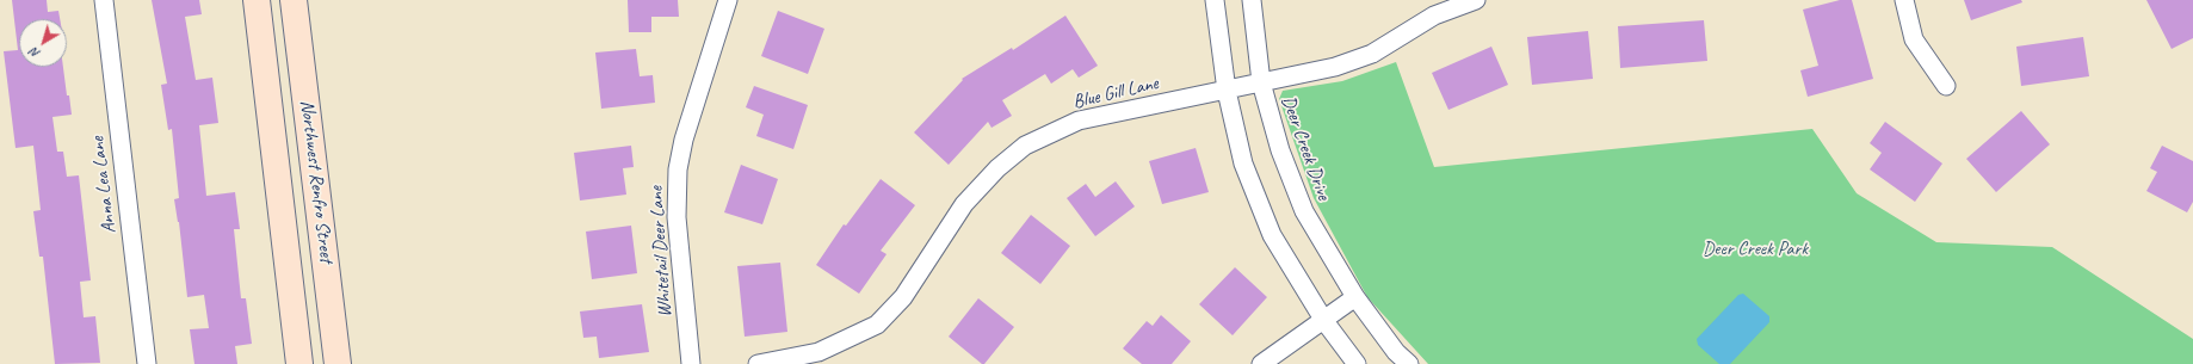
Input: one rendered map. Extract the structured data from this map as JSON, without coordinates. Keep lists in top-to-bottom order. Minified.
{"streets":{"main road":["Northwest Renfro Street"],"street":["Blue Gill Lane","Deer Creek Drive","Anna Lea Lane","Whitetail Deer Lane"]},"crossings":[["Blue Gill Lane","Deer Creek Drive"]],"parks":["Deer Creek Park"],"north":"bottom left"}
